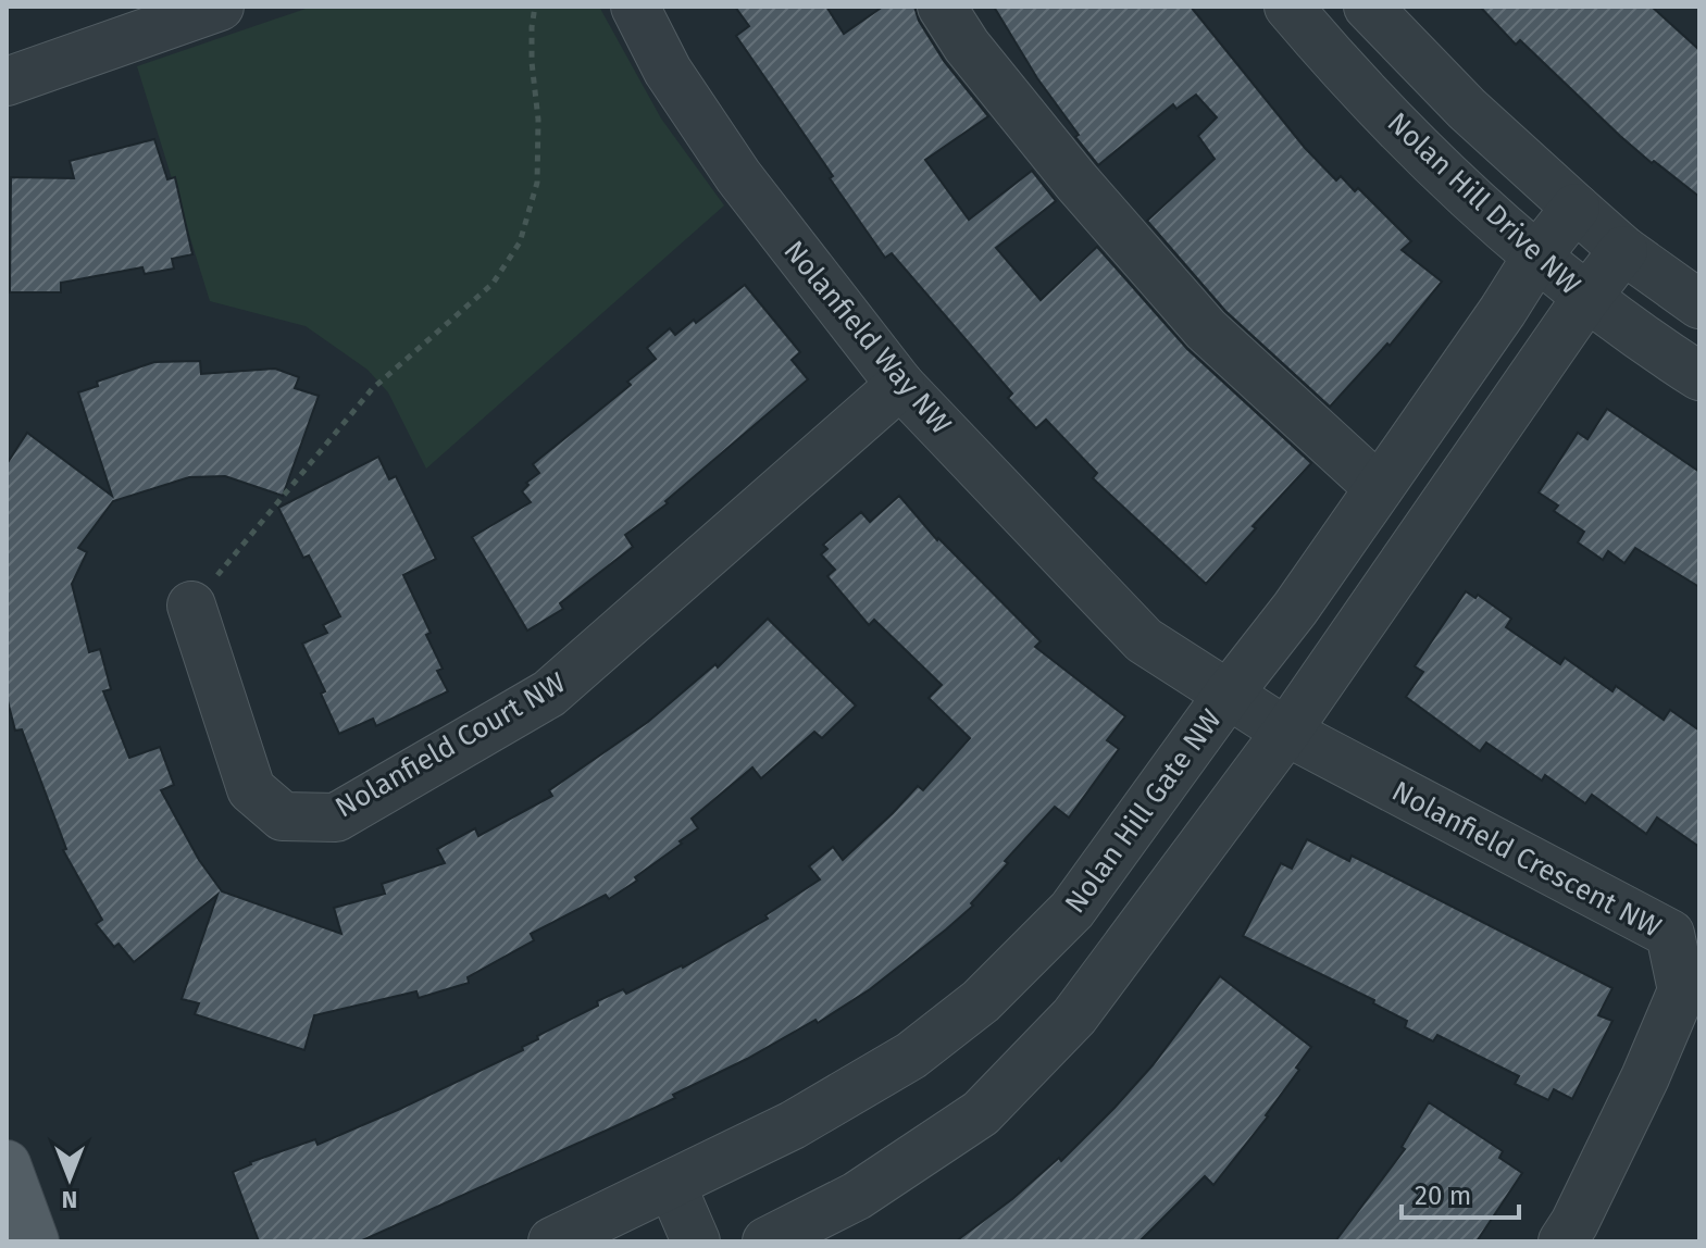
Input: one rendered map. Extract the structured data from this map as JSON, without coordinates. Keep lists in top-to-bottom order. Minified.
{"streets":{"street":["Nolan Hill Drive NW","Nolanfield Way NW","Nolanfield Court NW","Nolan Hill Gate NW","Nolanfield Crescent NW"]},"crossings":[["Nolan Hill Drive NW","Nolan Hill Gate NW"],["Nolanfield Way NW","Nolanfield Court NW"],["Nolanfield Way NW","Nolan Hill Gate NW"],["Nolanfield Way NW","Nolanfield Crescent NW"],["Nolan Hill Gate NW","Nolanfield Crescent NW"]],"scale_bar":"20 m","north":"bottom"}
